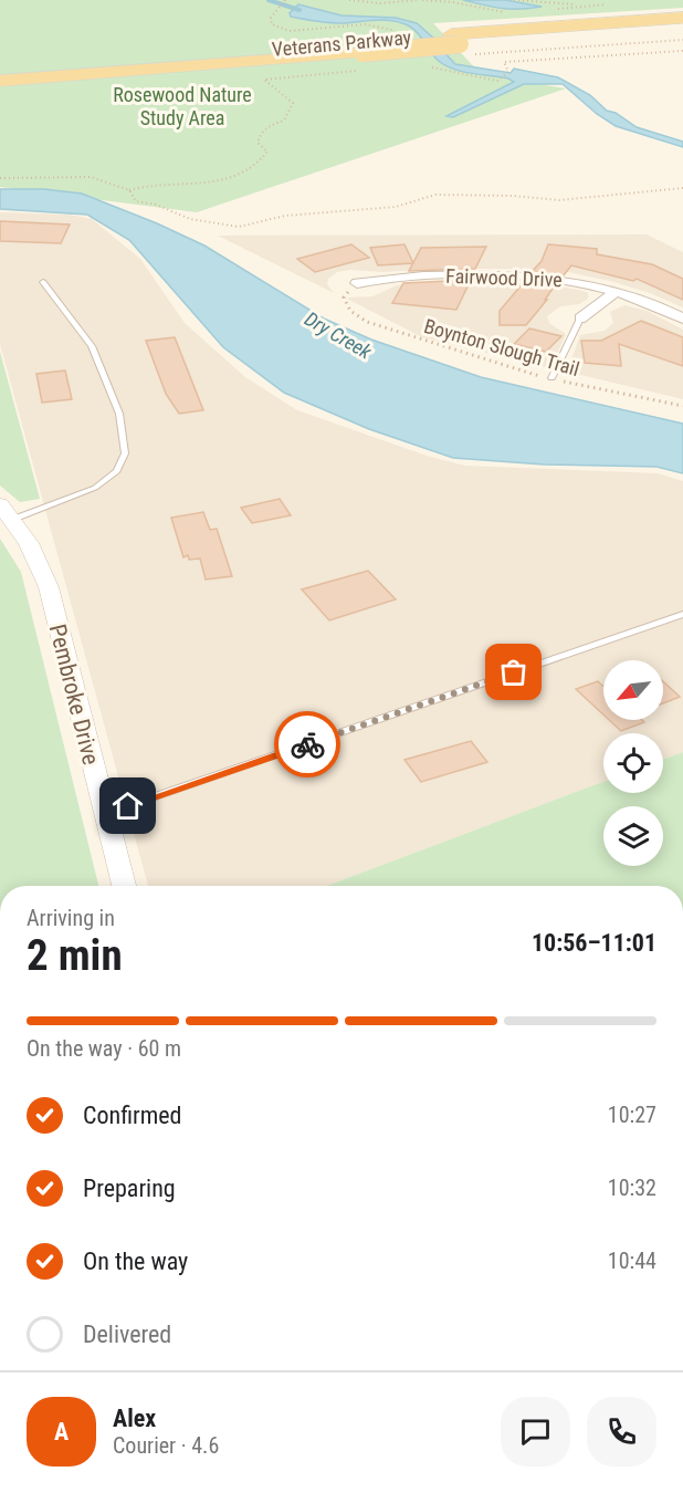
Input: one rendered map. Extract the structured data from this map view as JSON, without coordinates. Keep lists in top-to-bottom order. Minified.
{"streets":{"main road":["Veterans Parkway"],"street":["Fairwood Drive","Pembroke Drive"],"path":["Boynton Slough Trail"]},"crossings":[["Fairwood Drive","Boynton Slough Trail"]],"water":["Dry Creek"],"parks":["Rosewood Nature Study Area"],"north":"bottom left","page":{"heading":["2 min","Arriving in","10:56–11:01"],"panel":["Alex","Courier · 4.6"],"bar":"On the way · 60 m","list":[["Confirmed","10:27"],["Preparing","10:32"],["On the way","10:44"],"Delivered"],"round":"A"}}
